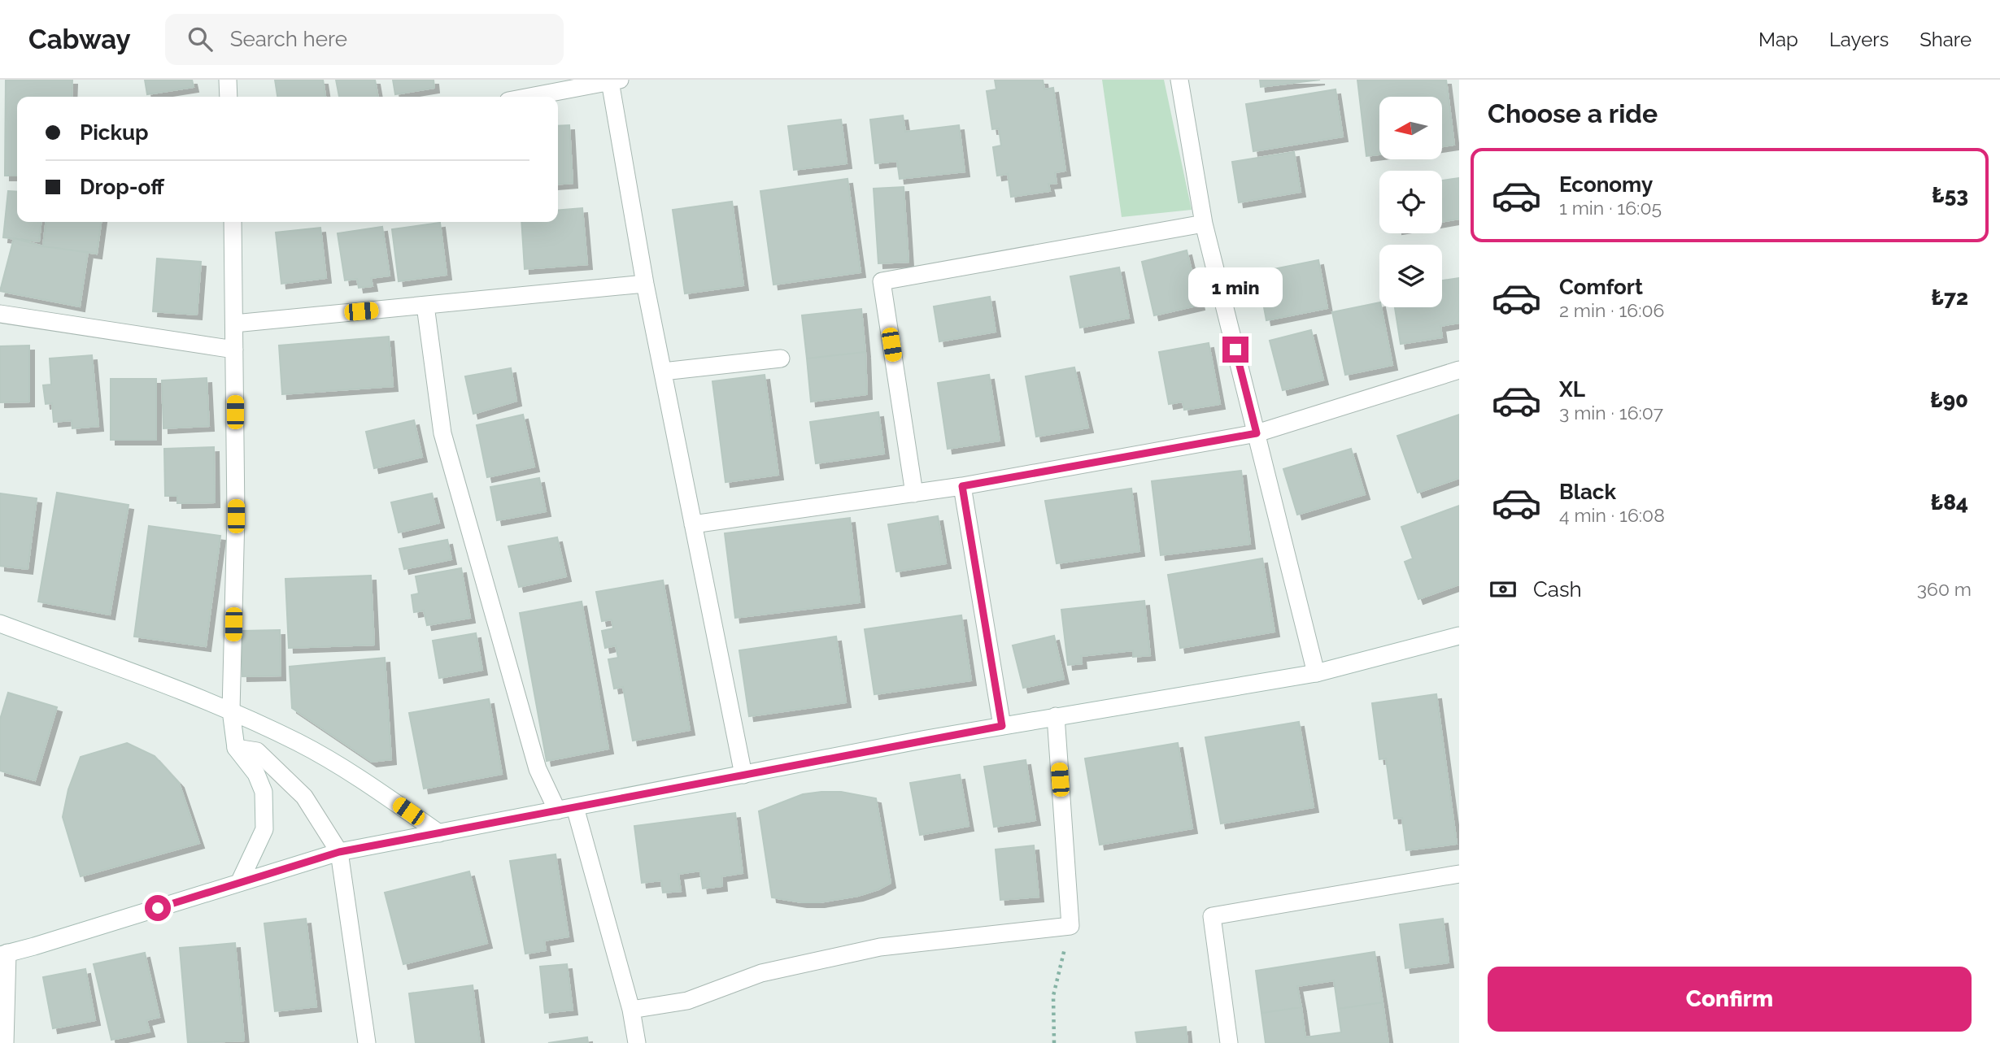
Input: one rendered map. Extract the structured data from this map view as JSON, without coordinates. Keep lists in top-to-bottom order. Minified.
{"north":"left","page":{"header":"Cabway","search":"Search here","nav":["Map","Layers","Share"],"heading":"Choose a ride","banner":["Pickup","Drop-off"],"list":[{"name":"Economy","note":"1 min · 16:05","value":"₺53"},{"name":"Comfort","note":"2 min · 16:06","value":"₺72"},{"name":"XL","note":"3 min · 16:07","value":"₺90"},{"name":"Black","note":"4 min · 16:08","value":"₺84"}],"bubble":"1 min","pay":["Cash","360 m"],"buttons":"Confirm"}}
